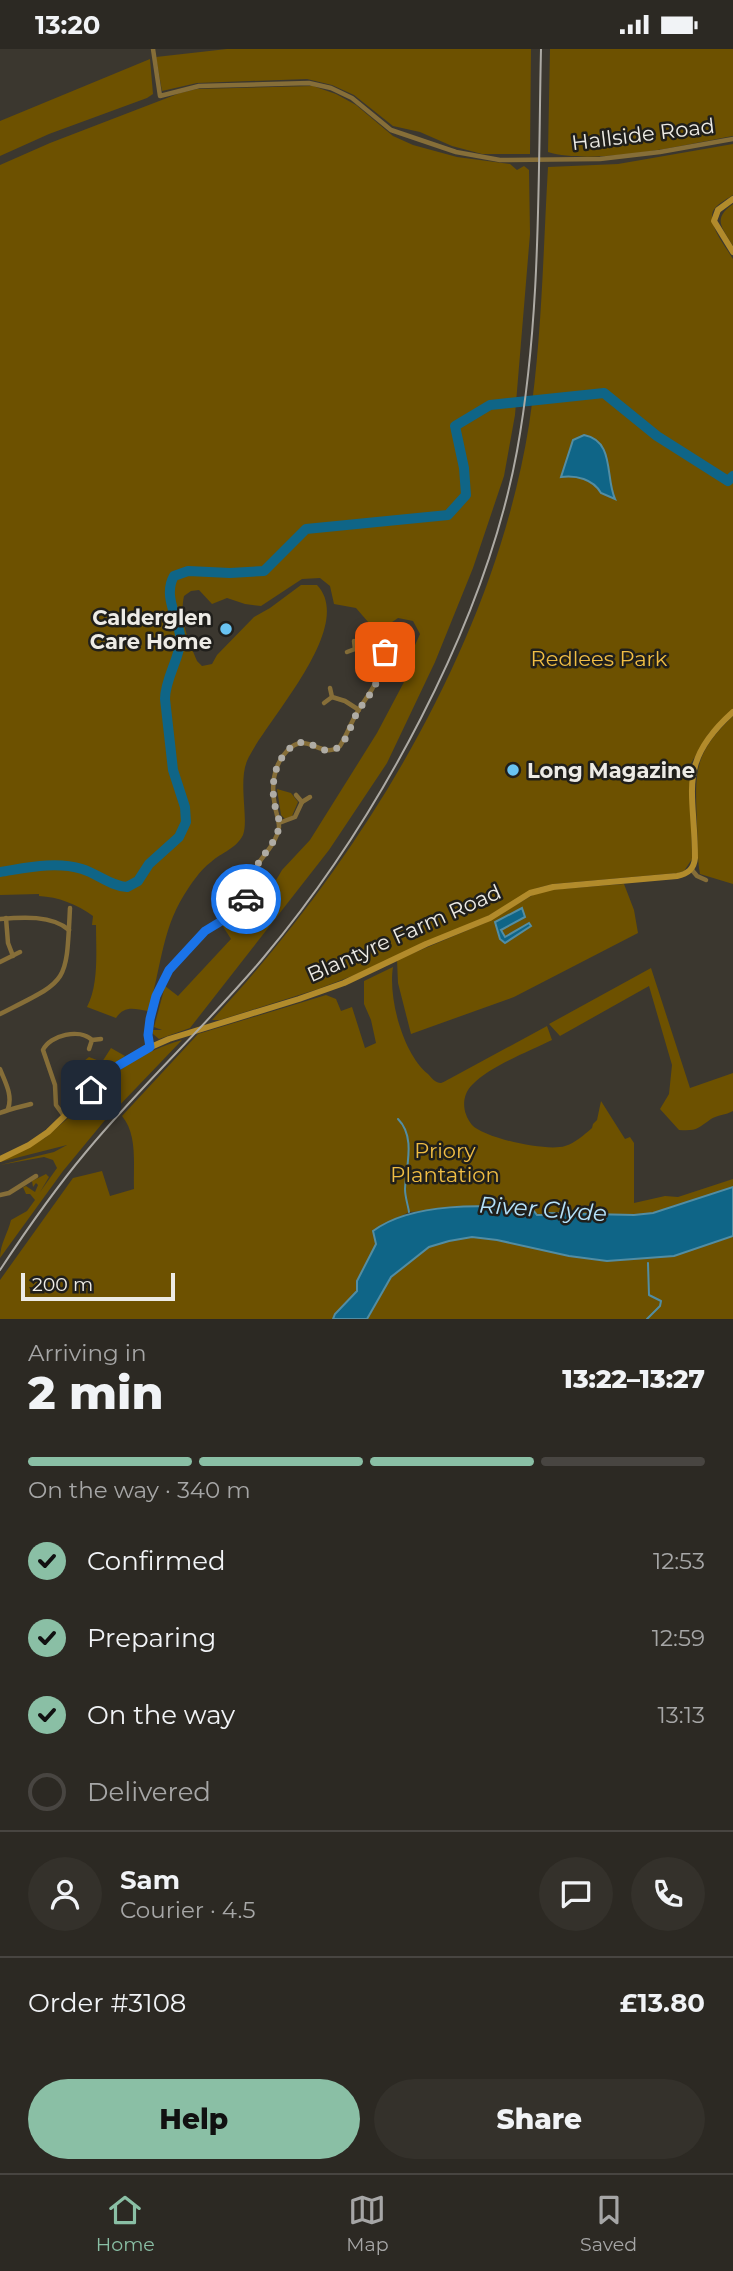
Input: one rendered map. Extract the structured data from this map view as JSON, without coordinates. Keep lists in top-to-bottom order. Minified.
{"streets":{"main road":["Blantyre Farm Road"],"street":["Hallside Road"]},"water":["River Clyde"],"parks":["Redlees Park","Priory Plantation"],"places":["Calderglen Care Home","Long Magazine"],"scale_bar":"200 m","page":{"status":"13:20","scale":"200 m","heading":["2 min","Arriving in","13:22–13:27"],"panel":["Sam","Courier · 4.5","Order #3108","£13.80"],"bar":"On the way · 340 m","list":[["Confirmed","12:53"],["Preparing","12:59"],["On the way","13:13"],"Delivered"],"buttons":["Help","Share"],"tabs":["Home","Map","Saved"]}}
